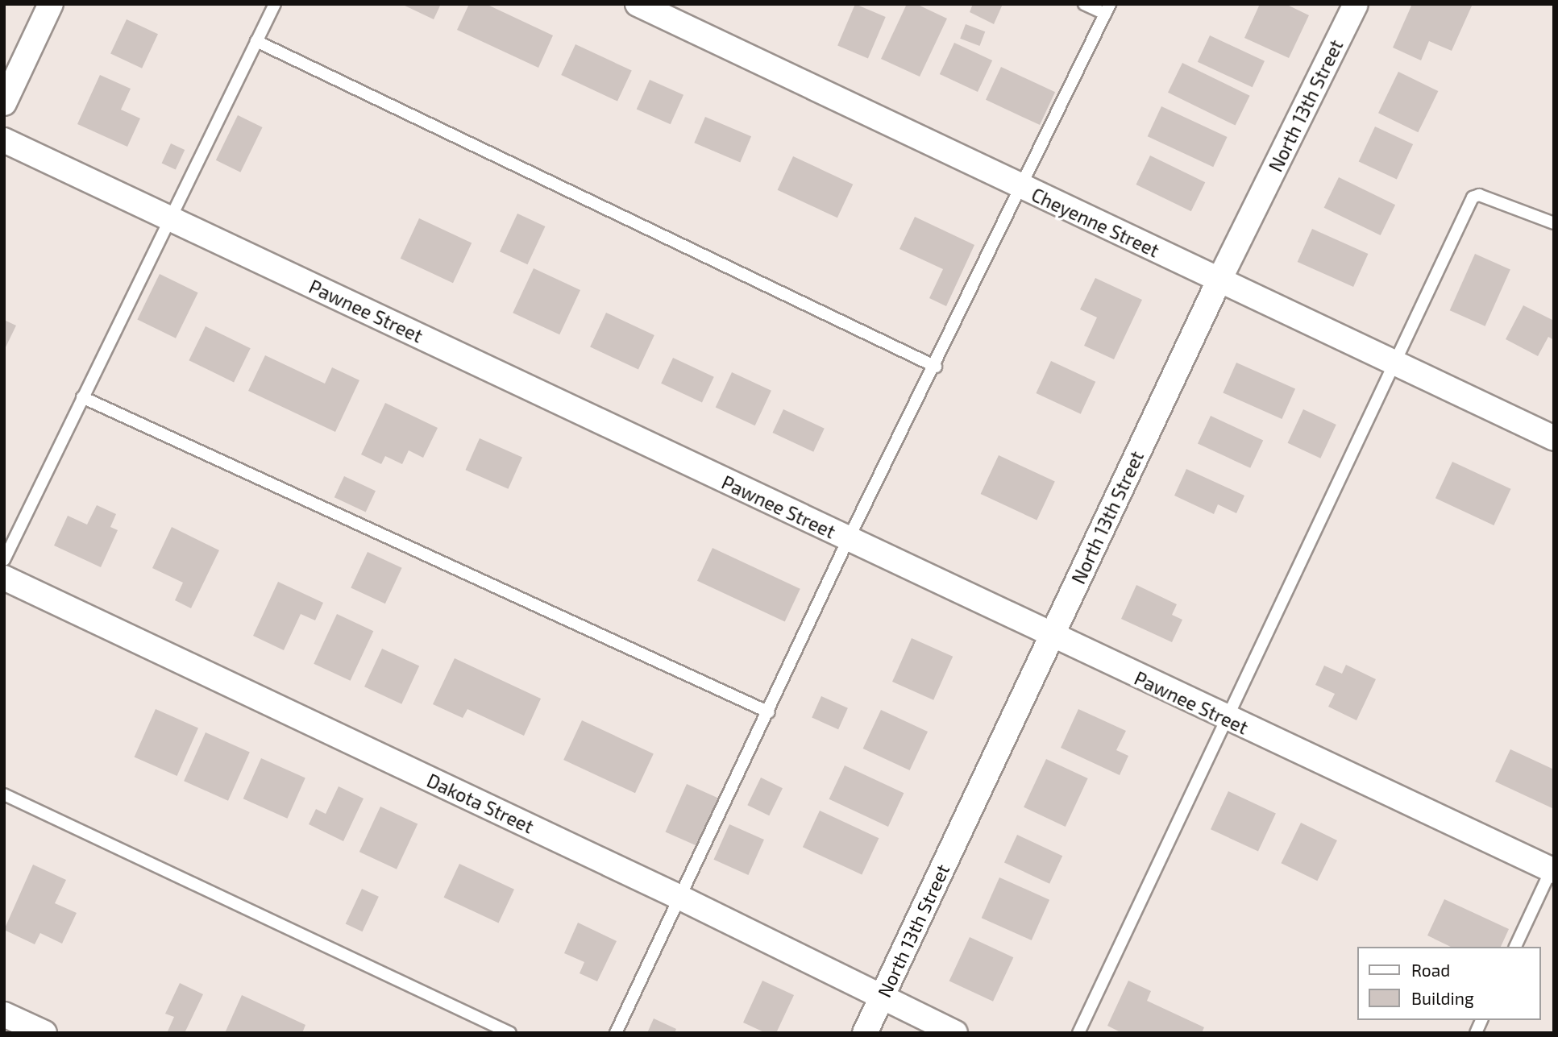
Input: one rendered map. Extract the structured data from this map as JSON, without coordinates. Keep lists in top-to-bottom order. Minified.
{"streets":{"street":["North 13th Street","Cheyenne Street","Pawnee Street","Dakota Street"]},"crossings":[["North 13th Street","Cheyenne Street"],["North 13th Street","Pawnee Street"],["North 13th Street","Dakota Street"]],"legend":["Road","Building"]}
